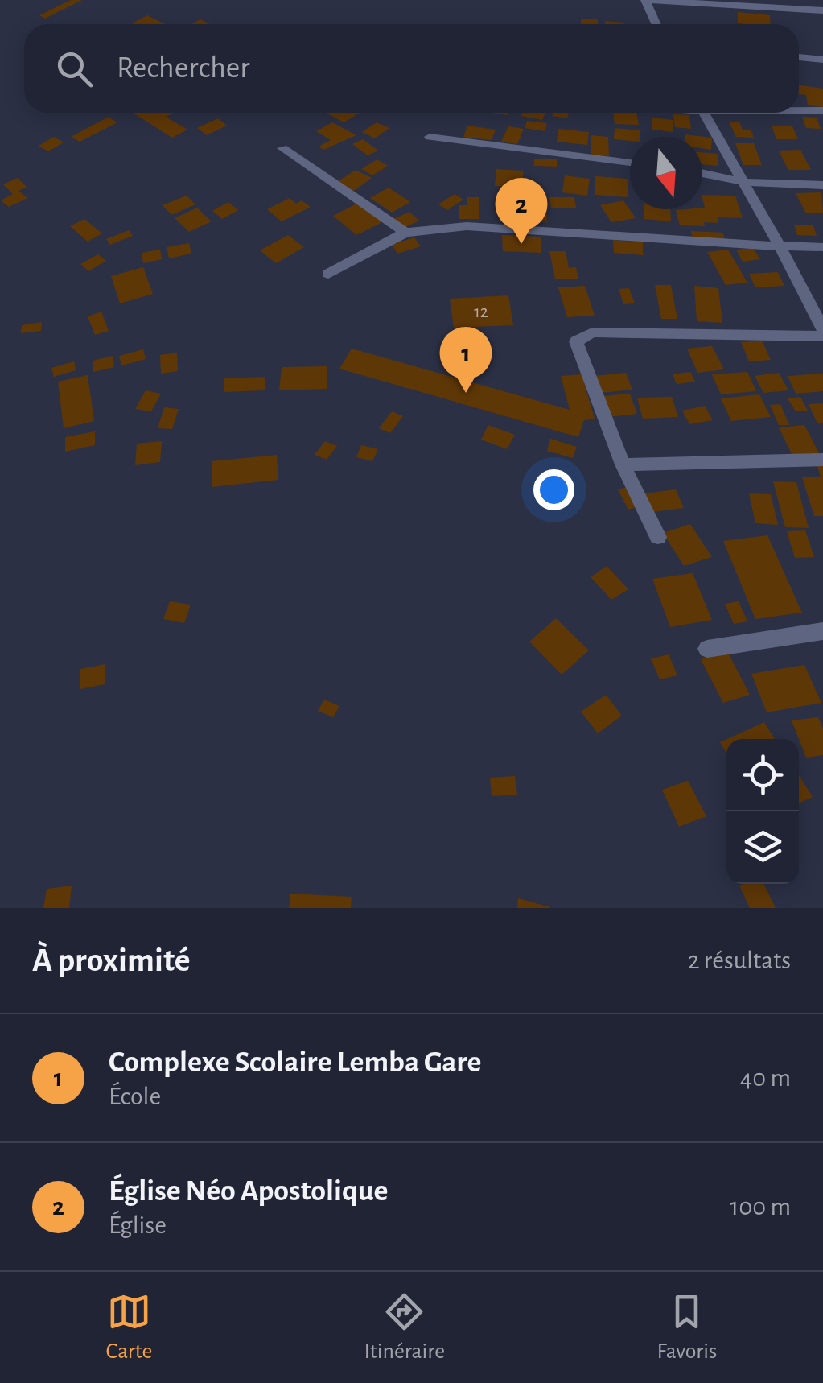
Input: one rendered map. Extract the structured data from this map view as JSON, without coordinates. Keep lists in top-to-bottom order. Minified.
{"house_numbers":["12"],"north":"bottom","page":{"search":"Rechercher","pins":["2","1"],"heading":["À proximité","2 résultats"],"list":[{"mark":"1","name":"Complexe Scolaire Lemba Gare","note":"École","value":"40 m"},{"mark":"2","name":"Église Néo Apostolique","note":"Église","value":"100 m"}],"nav":["Carte","Itinéraire","Favoris"]}}
